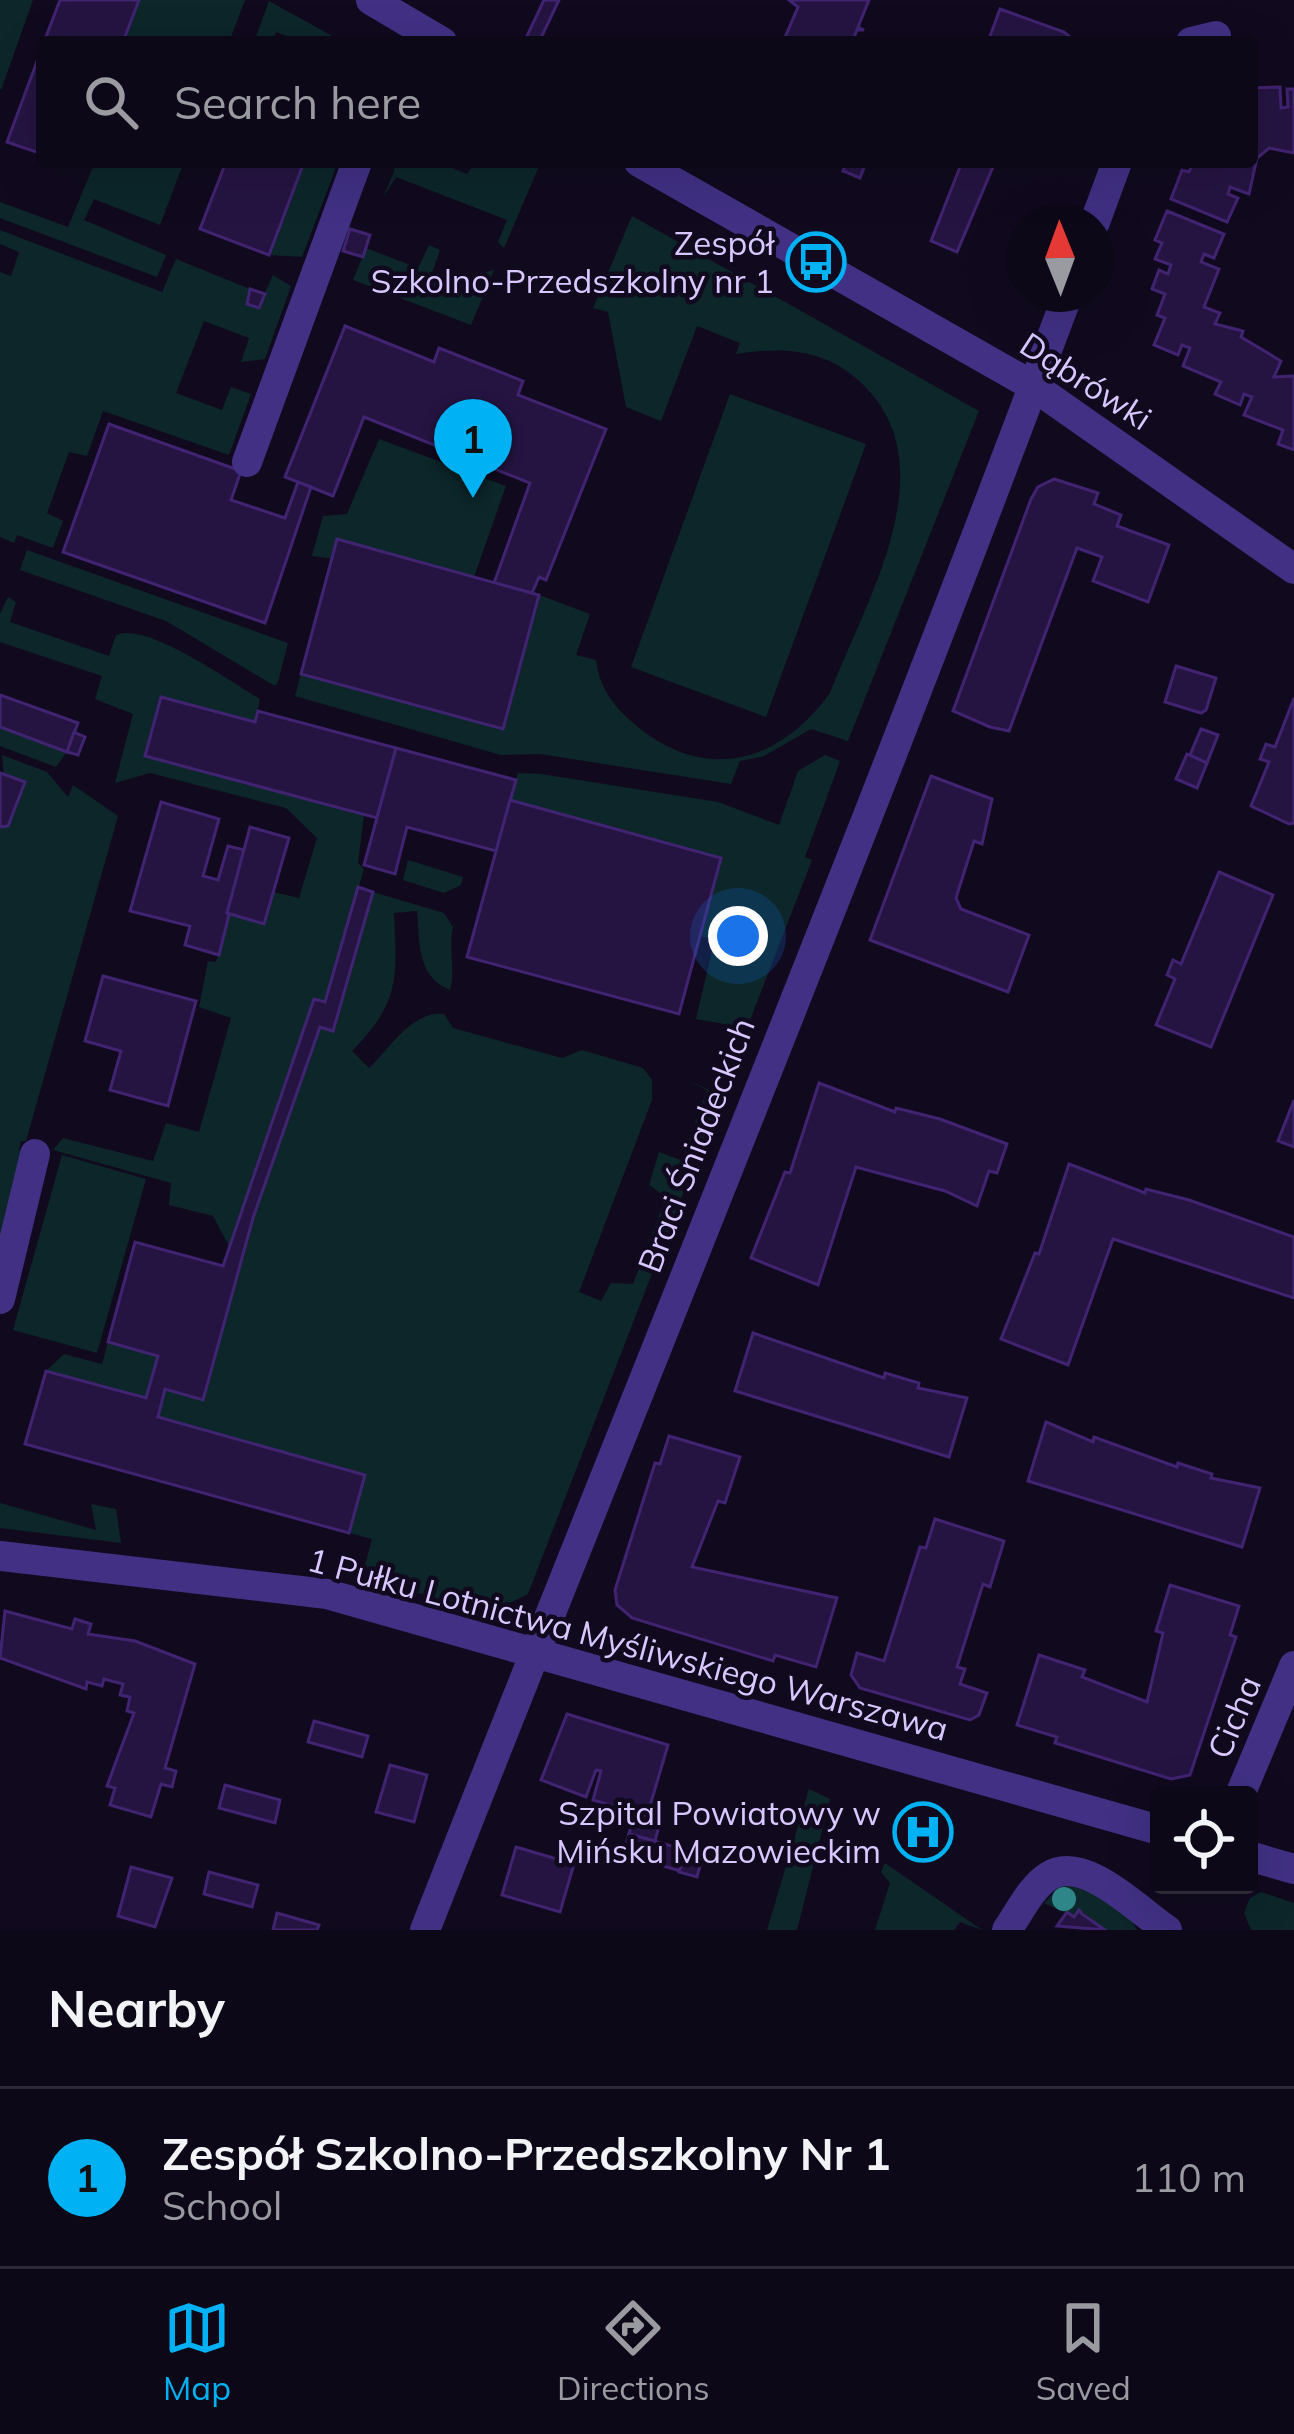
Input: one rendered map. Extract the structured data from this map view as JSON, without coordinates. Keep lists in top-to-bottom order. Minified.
{"streets":{"street":["Dąbrówki","Braci Śniadeckich","1 Pułku Lotnictwa Myśliwskiego Warszawa","Cicha"]},"crossings":[["Dąbrówki","Braci Śniadeckich"],["Braci Śniadeckich","1 Pułku Lotnictwa Myśliwskiego Warszawa"]],"places":{"bus stop":["Zespół Szkolno-Przedszkolny nr 1"],"hospital":["Szpital Powiatowy w Mińsku Mazowieckim"]},"north":"top","page":{"search":"Search here","pins":"1","heading":"Nearby","list":[{"mark":"1","name":"Zespół Szkolno-Przedszkolny Nr 1","note":"School","value":"110 m"}],"nav":["Map","Directions","Saved"]}}
